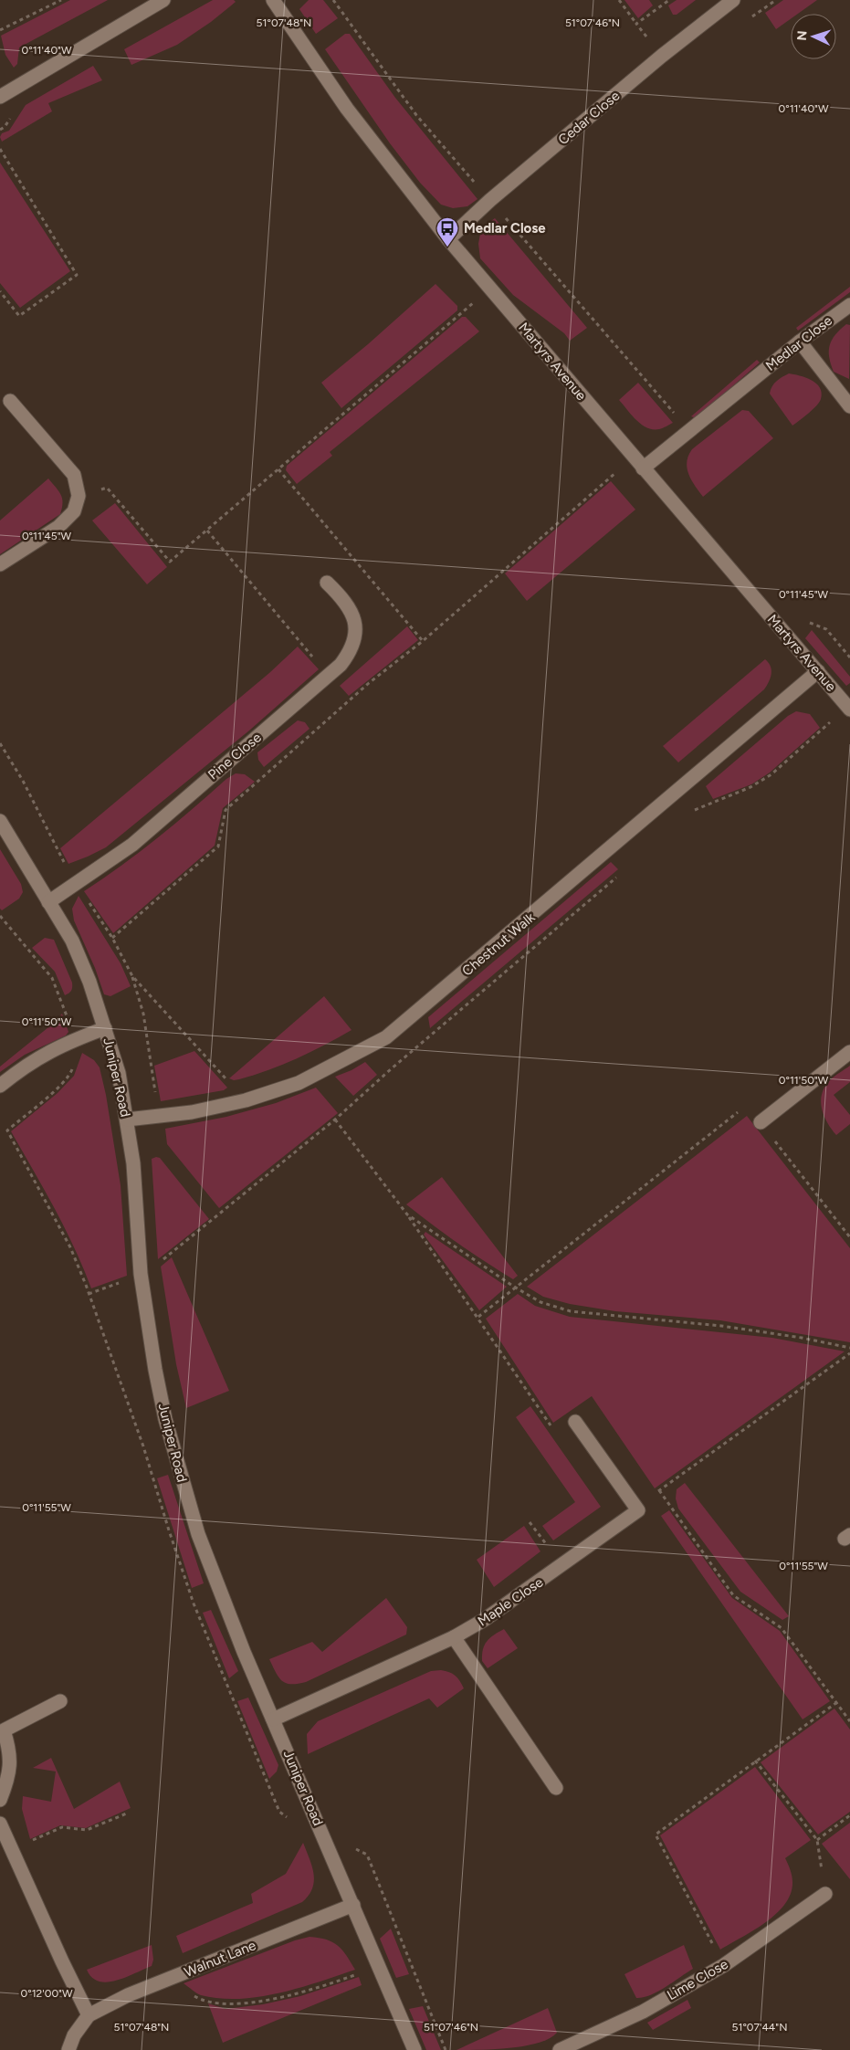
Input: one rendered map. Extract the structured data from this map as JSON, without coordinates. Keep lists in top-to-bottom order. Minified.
{"streets":{"street":["Cedar Close","Medlar Close","Martyrs Avenue","Pine Close","Chestnut Walk","Juniper Road","Maple Close","Walnut Lane","Lime Close"]},"crossings":[["Cedar Close","Martyrs Avenue"],["Medlar Close","Martyrs Avenue"],["Martyrs Avenue","Chestnut Walk"],["Pine Close","Juniper Road"],["Chestnut Walk","Juniper Road"],["Juniper Road","Maple Close"],["Juniper Road","Walnut Lane"]],"places":{"bus stop":["Medlar Close"]},"north":"left","coordinates":["51°07'48\"N","51°07'46\"N","0°11'40\"W","0°11'45\"W","0°11'50\"W","0°11'55\"W","0°12'00\"W","51°07'44\"N"]}
